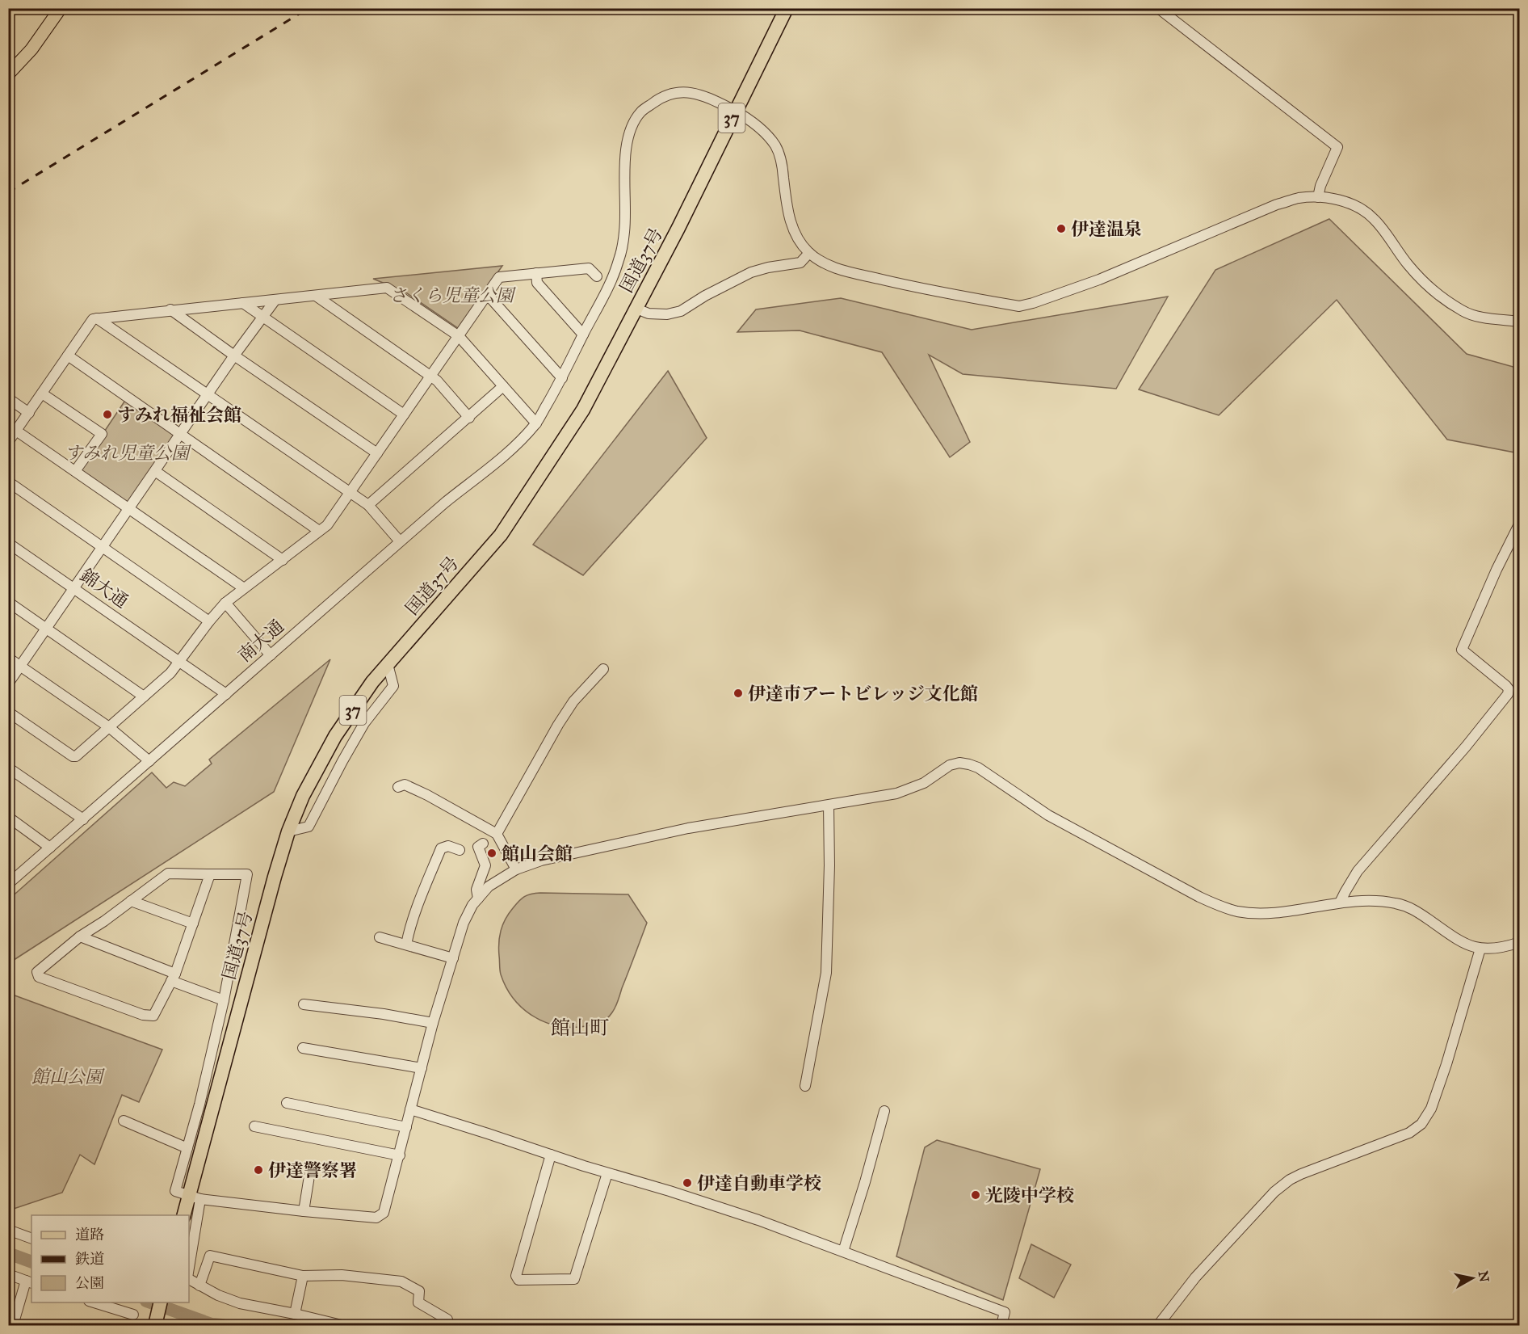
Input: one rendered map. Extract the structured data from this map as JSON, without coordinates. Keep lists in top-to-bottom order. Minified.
{"streets":{"highway":["37","国道37号"],"street":["錦大通","南大通"]},"crossings":[["国道37号","南大通"],["錦大通","南大通"]],"districts":["館山町"],"parks":["さくら児童公園","すみれ児童公園","館山公園"],"places":["伊達温泉","すみれ福祉会館","伊達市アートビレッジ文化館","館山会館","伊達警察署","伊達自動車学校","光陵中学校"],"legend":["道路","鉄道","公園"],"north":"right"}
